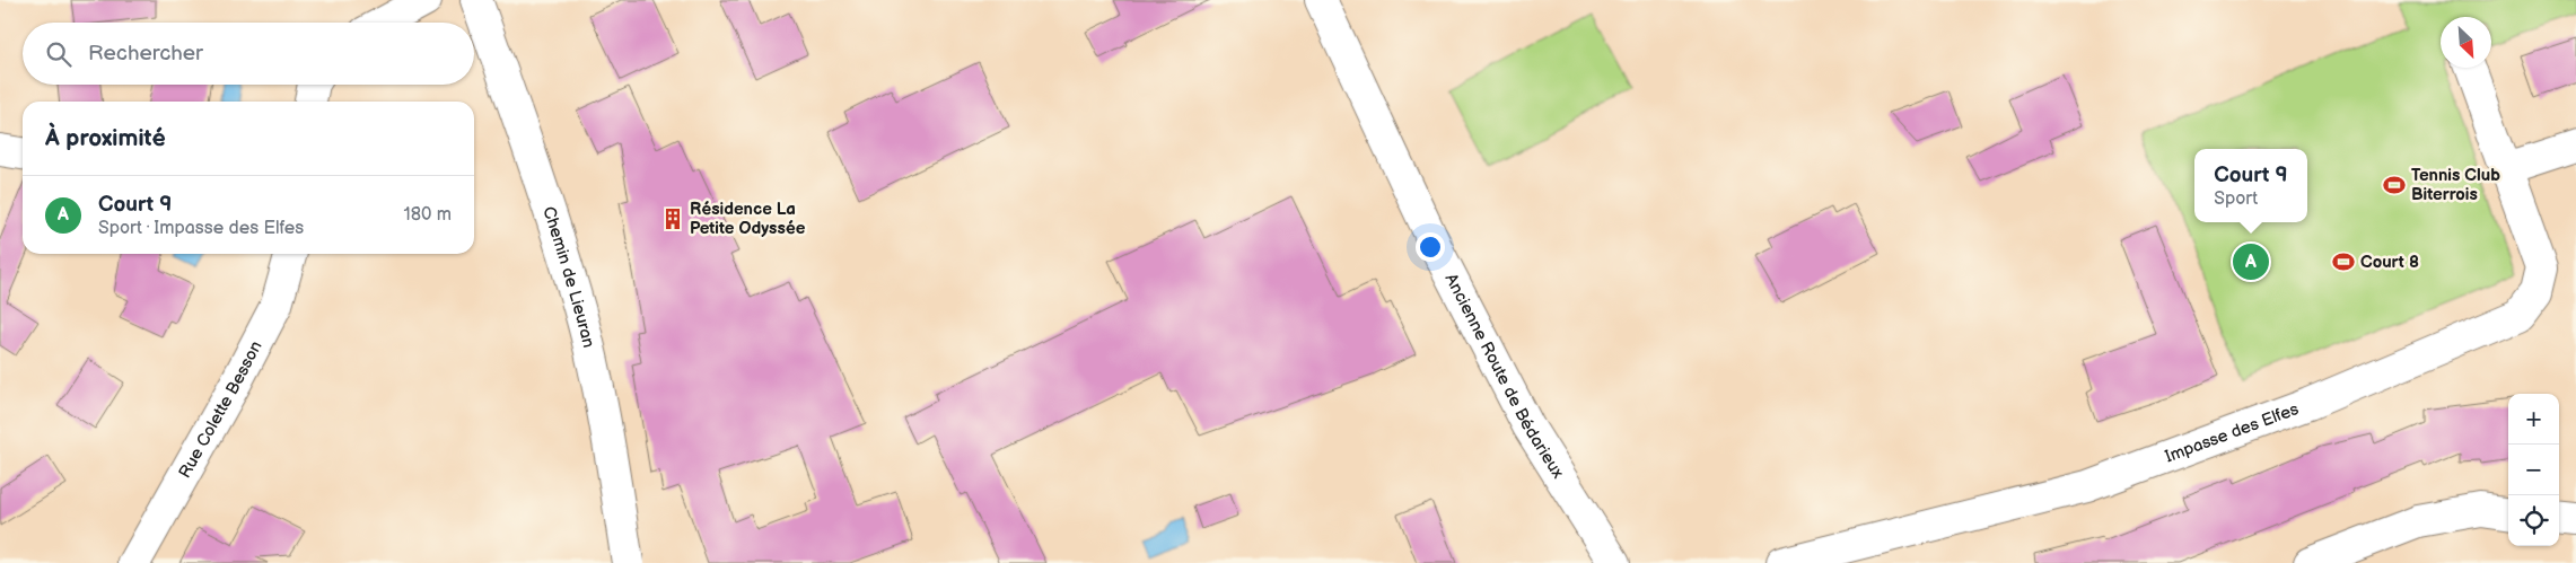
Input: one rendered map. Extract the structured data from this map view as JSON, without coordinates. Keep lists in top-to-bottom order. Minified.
{"streets":{"street":["Chemin de Lieuran","Ancienne Route de Bédarieux","Rue Colette Besson","Impasse des Elfes"]},"places":{"sports":["Tennis Club Biterrois","Court 8"],"building":["Résidence La Petite Odyssée"]},"north":"bottom right","page":{"search":"Rechercher","heading":"À proximité","popup":["Court 9","Sport"],"list":[{"mark":"A","name":"Court 9","note":"Sport · Impasse des Elfes","value":"180 m"}],"pins":"A","map_buttons":["+","−"]}}
